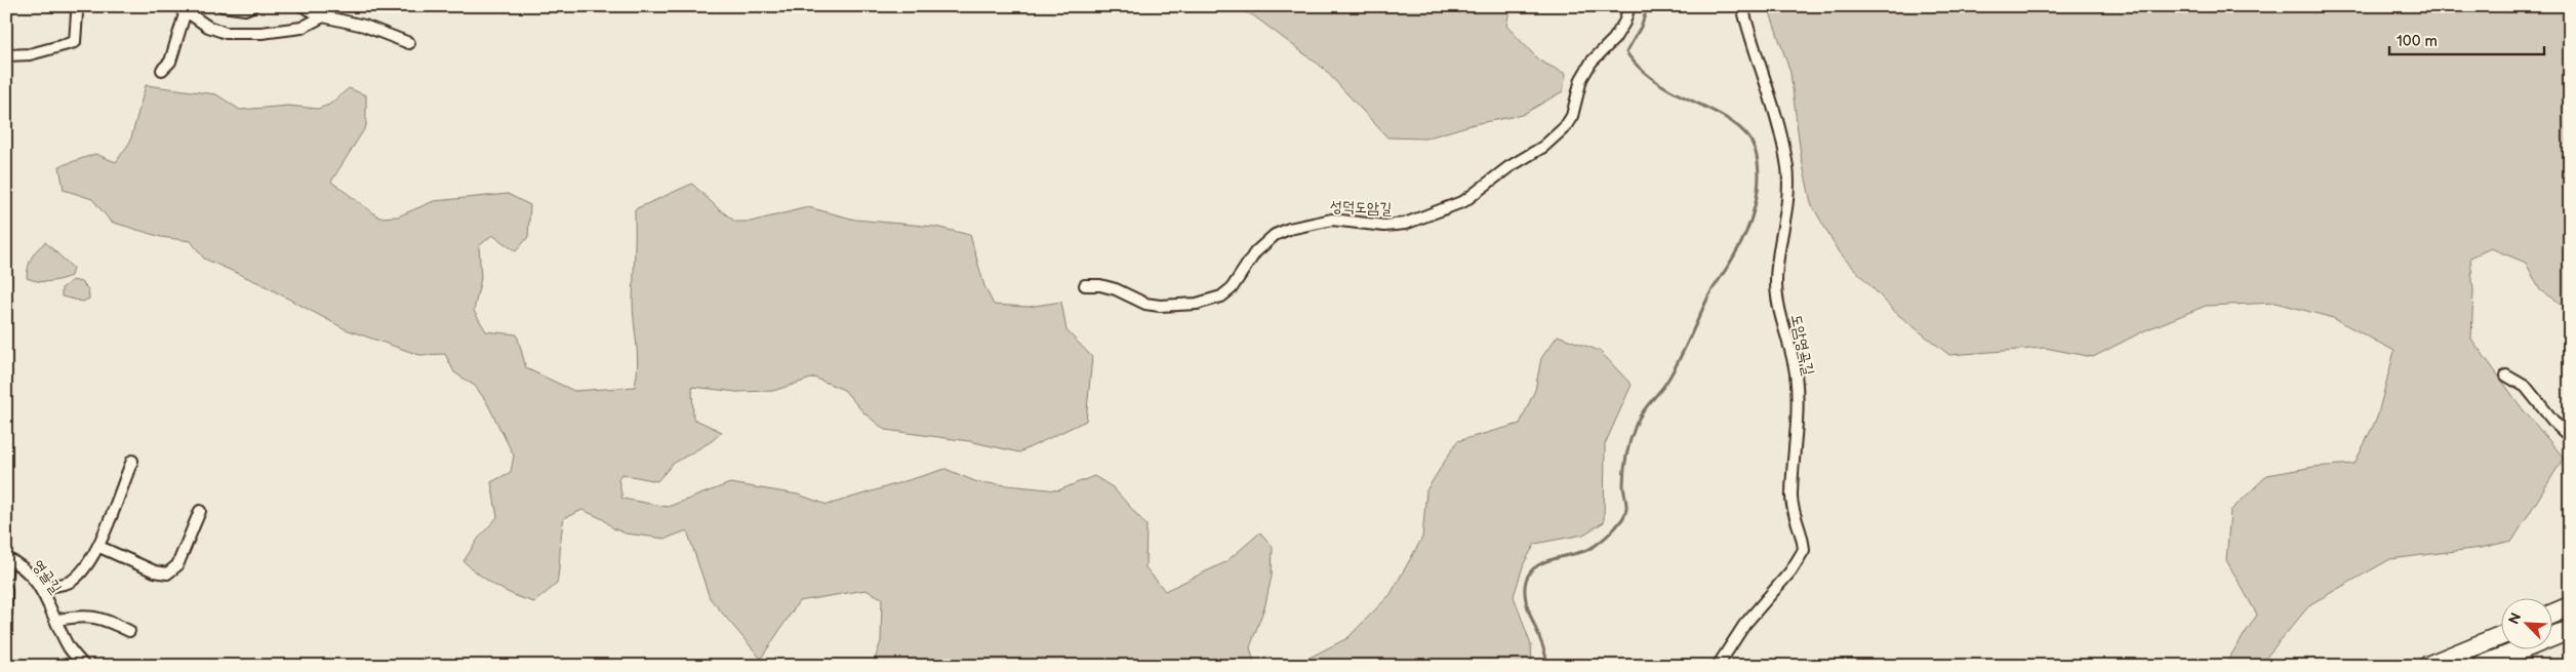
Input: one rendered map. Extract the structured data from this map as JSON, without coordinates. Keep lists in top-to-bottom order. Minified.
{"streets":{"street":["성덕도암길","도암영곡길","영골길"]},"scale_bar":"100 m","north":"top left"}
